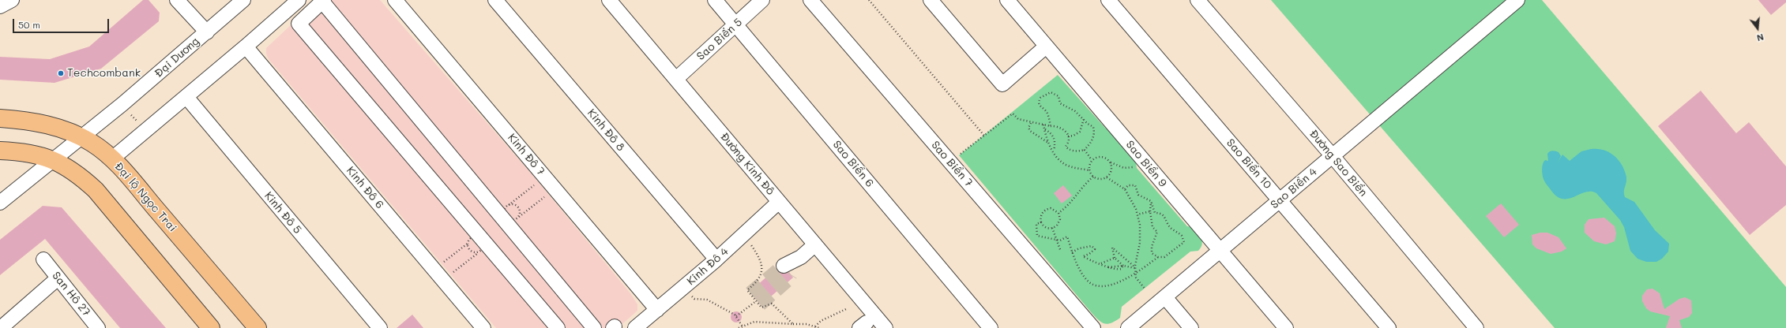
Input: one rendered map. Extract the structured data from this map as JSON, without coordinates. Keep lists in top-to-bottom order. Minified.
{"streets":{"main road":["Đại lộ Ngọc Trai"],"street":["Sao Biển 5","Đại Dương","Kinh Đô 8","Kinh Đô 7","Đường Sao Biển","Đường Kinh Đô","Sao Biển 6","Sao Biển 7","Sao Biển 9","Sao Biển 10","Kinh Đô 6","Sao Biển 4","Kinh Đô 5","Kinh Đô 4","San Hô 27"]},"crossings":[["Sao Biển 5","Đường Kinh Đô"],["Sao Biển 5","Sao Biển 6"],["Đại Dương","Đại lộ Ngọc Trai"],["Kinh Đô 8","Kinh Đô 4"],["Kinh Đô 7","Kinh Đô 4"],["Đường Sao Biển","Sao Biển 4"],["Đường Kinh Đô","Kinh Đô 4"],["Sao Biển 9","Sao Biển 4"],["Sao Biển 10","Sao Biển 4"]],"places":["Techcombank"],"scale_bar":"50 m","north":"bottom"}
